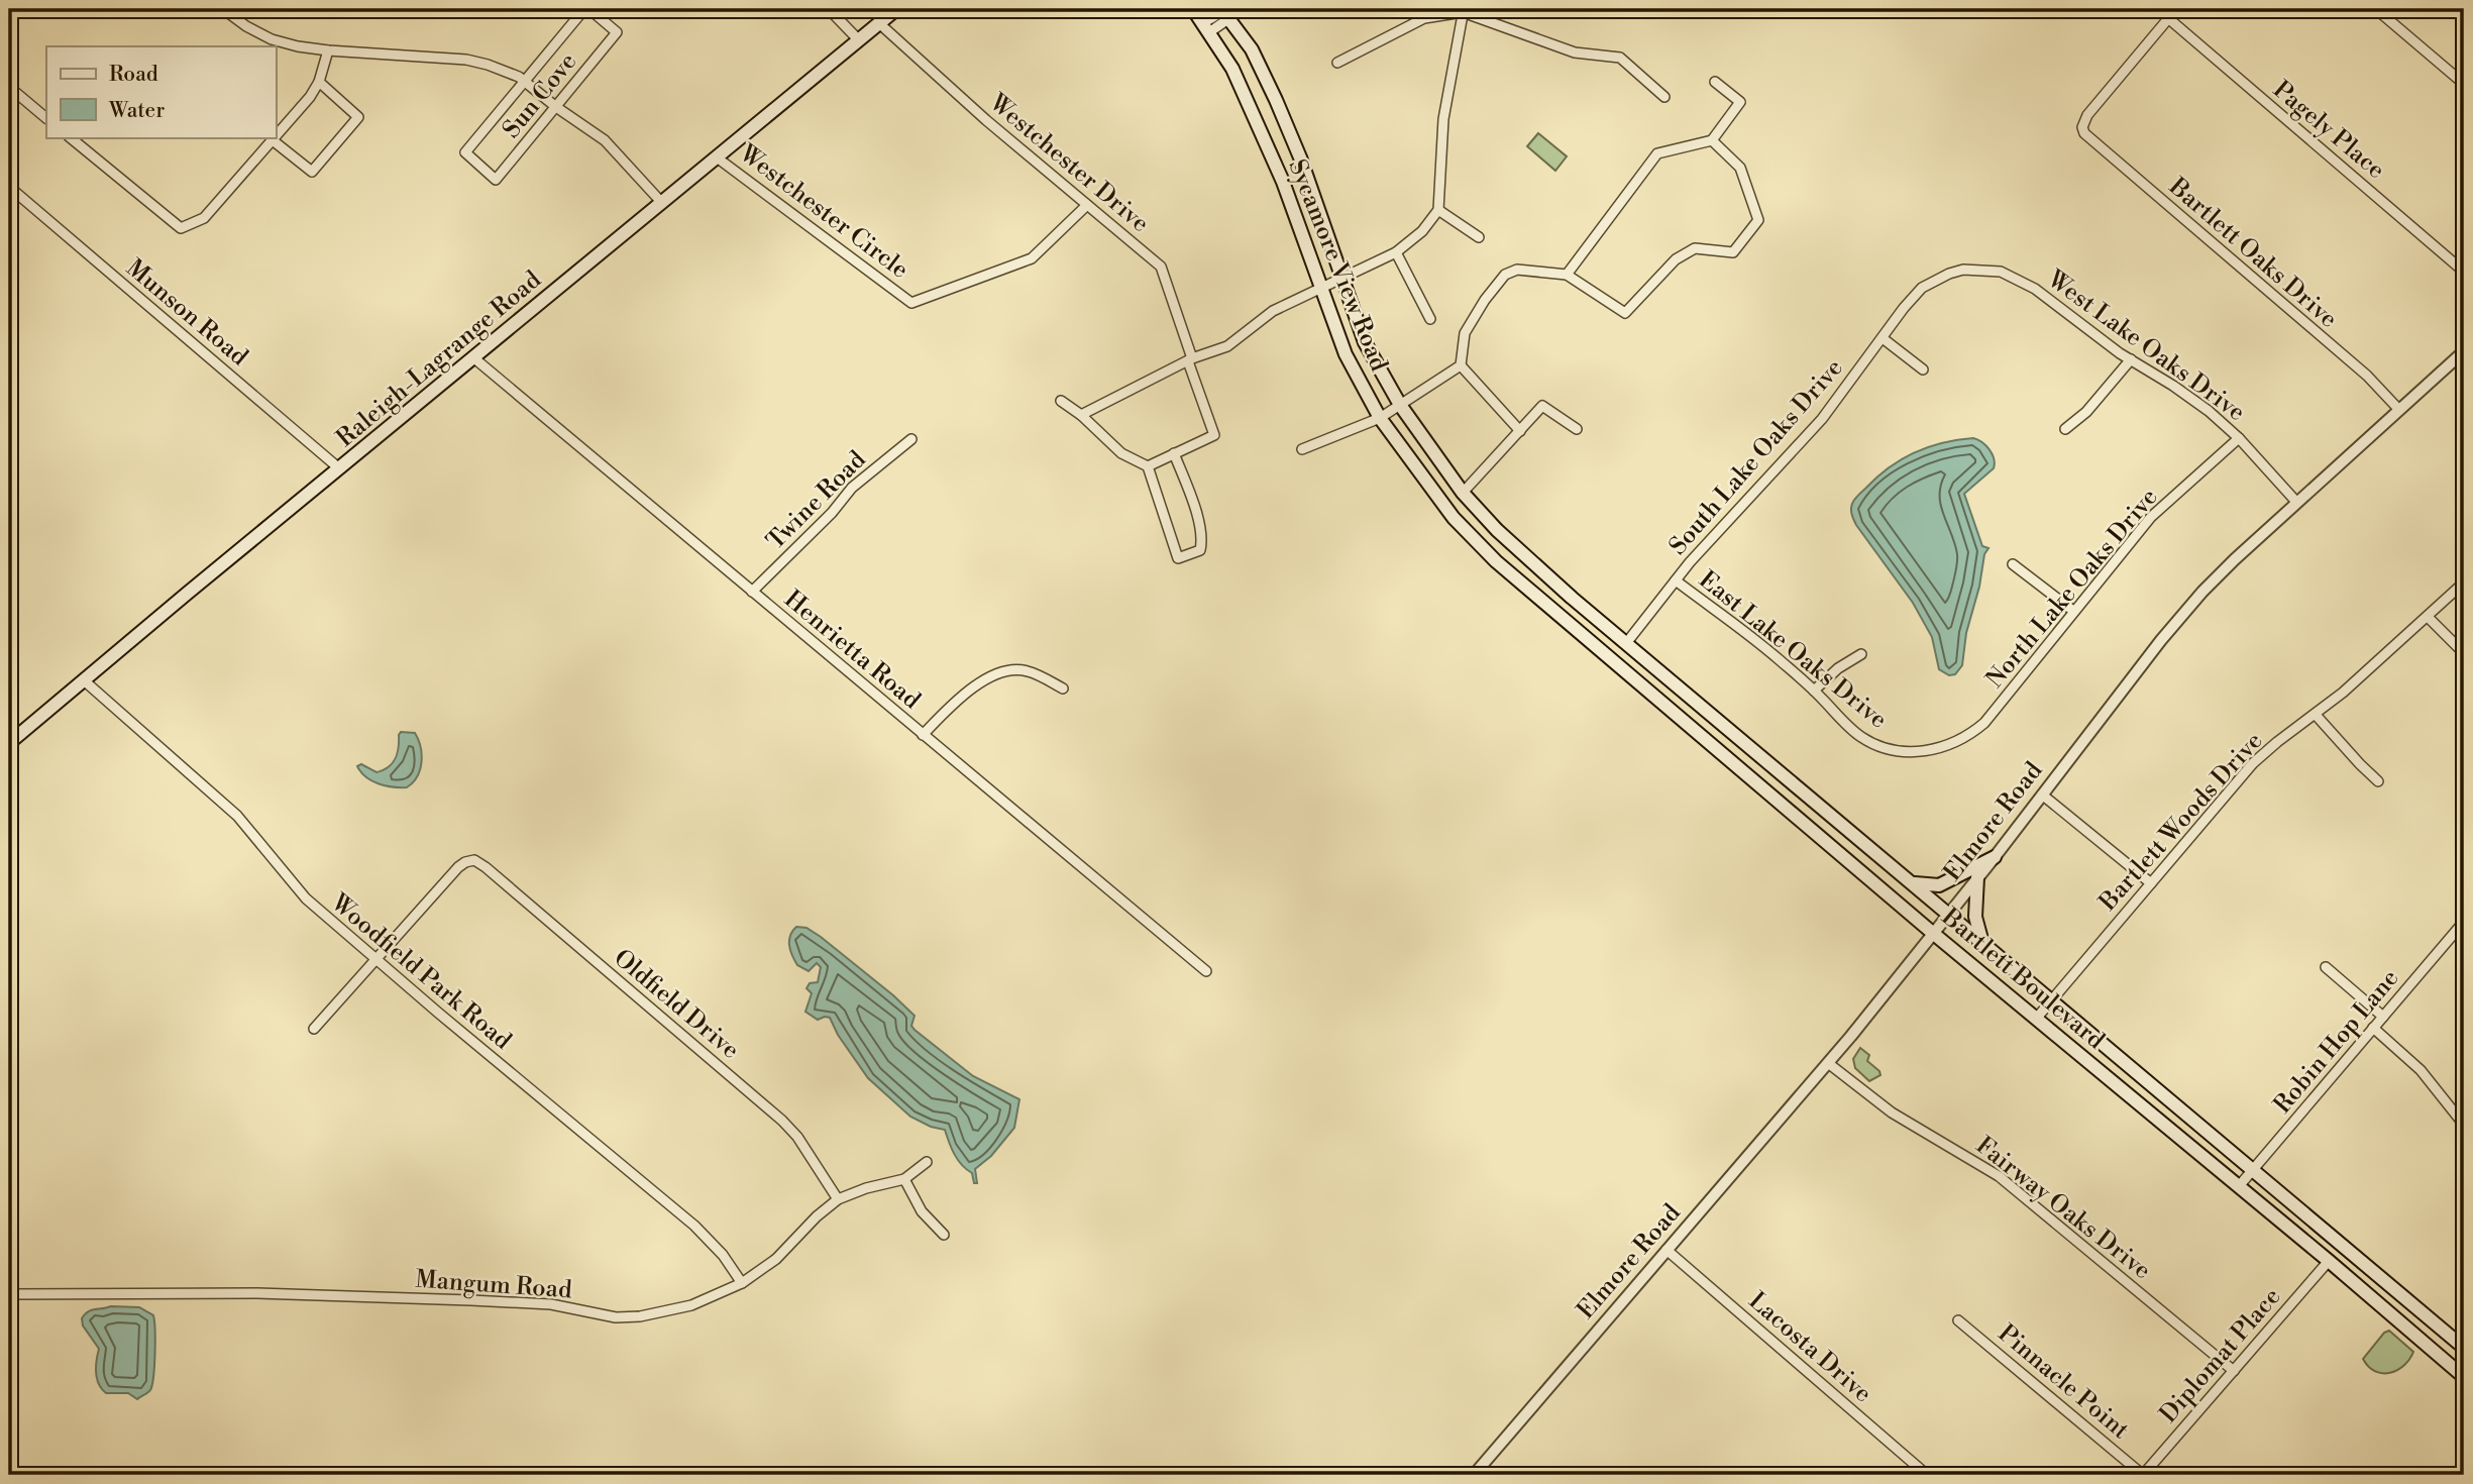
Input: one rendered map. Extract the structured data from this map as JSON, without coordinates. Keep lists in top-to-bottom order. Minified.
{"streets":{"main road":["Sycamore View Road","Raleigh-Lagrange Road","Bartlett Boulevard"],"street":["Sun Cove","Pagely Place","Westchester Drive","Westchester Circle","Bartlett Oaks Drive","Munson Road","West Lake Oaks Drive","South Lake Oaks Drive","Twine Road","North Lake Oaks Drive","Henrietta Road","East Lake Oaks Drive","Elmore Road","Bartlett Woods Drive","Woodfield Park Road","Oldfield Drive","Robin Hop Lane","Fairway Oaks Drive","Mangum Road","Lacosta Drive","Diplomat Place","Pinnacle Point"]},"crossings":[["Pagely Place","Bartlett Oaks Drive"],["Westchester Drive","Westchester Circle"],["Westchester Drive","Raleigh-Lagrange Road"],["Westchester Circle","Raleigh-Lagrange Road"],["Bartlett Oaks Drive","Elmore Road"],["Sycamore View Road","Bartlett Boulevard"],["Munson Road","Raleigh-Lagrange Road"],["West Lake Oaks Drive","South Lake Oaks Drive"],["West Lake Oaks Drive","North Lake Oaks Drive"],["West Lake Oaks Drive","Elmore Road"],["Raleigh-Lagrange Road","Henrietta Road"],["Raleigh-Lagrange Road","Woodfield Park Road"],["South Lake Oaks Drive","East Lake Oaks Drive"],["South Lake Oaks Drive","Bartlett Boulevard"],["Twine Road","Henrietta Road"],["North Lake Oaks Drive","East Lake Oaks Drive"],["Elmore Road","Bartlett Boulevard"],["Elmore Road","Fairway Oaks Drive"],["Elmore Road","Lacosta Drive"],["Bartlett Woods Drive","Bartlett Boulevard"],["Woodfield Park Road","Oldfield Drive"],["Woodfield Park Road","Mangum Road"],["Bartlett Boulevard","Robin Hop Lane"],["Bartlett Boulevard","Diplomat Place"],["Oldfield Drive","Mangum Road"],["Fairway Oaks Drive","Diplomat Place"],["Diplomat Place","Pinnacle Point"]],"legend":["Road","Water"]}
